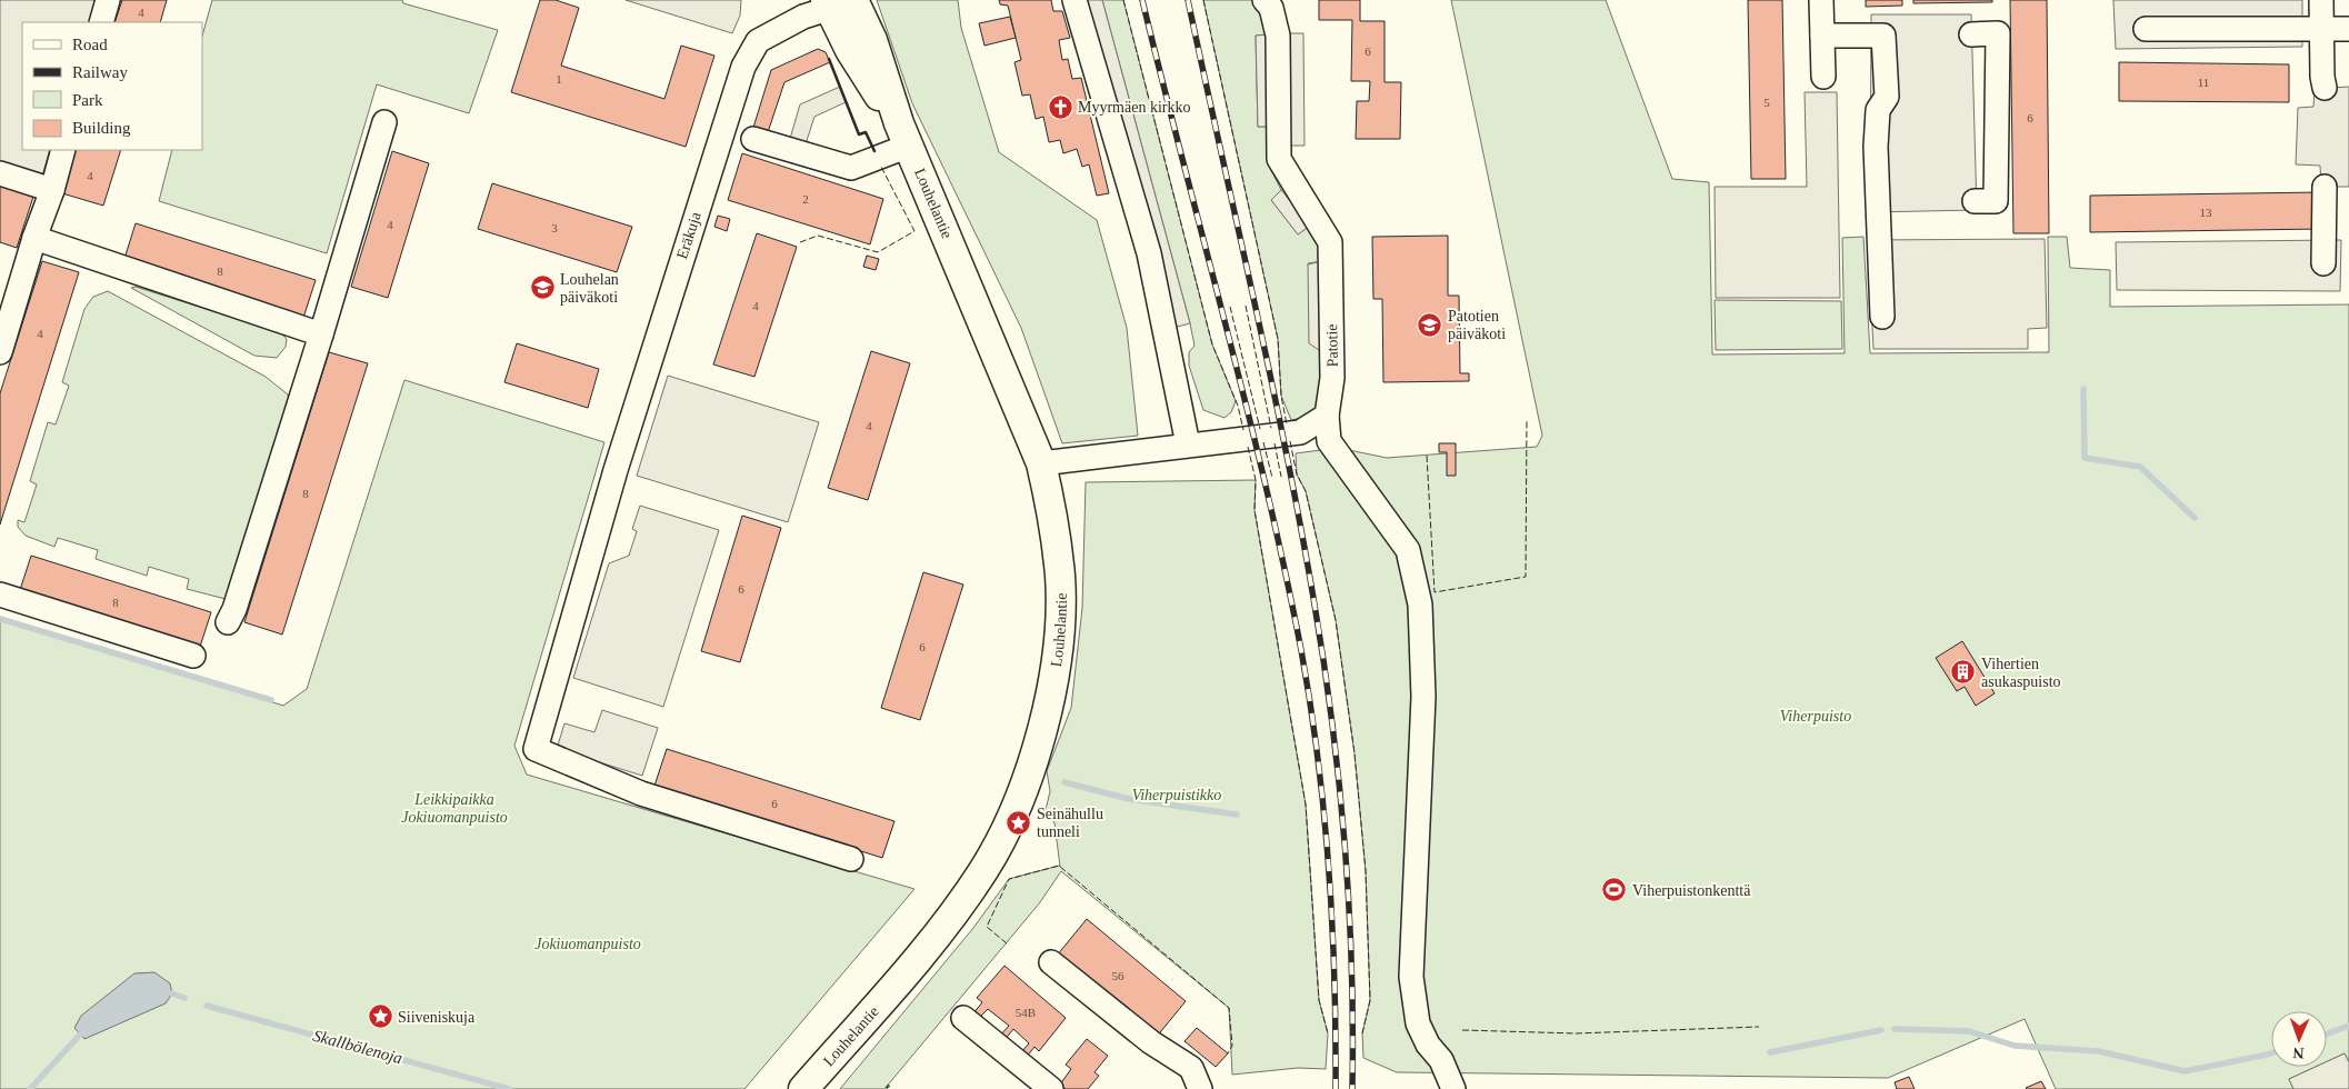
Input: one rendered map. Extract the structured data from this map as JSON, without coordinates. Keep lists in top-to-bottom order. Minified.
{"streets":{"main road":["Louhelantie"],"street":["Eräkuja","Patotie"]},"crossings":[["Louhelantie","Eräkuja"]],"water":["Skallbölenoja"],"parks":["Viherpuisto","Viherpuistikko","Leikkipaikka Jokiuomanpuisto","Jokiuomanpuisto"],"places":{"church":["Myyrmäen kirkko"],"school or university":["Louhelan päiväkoti","Patotien päiväkoti"],"building":["Vihertien asukaspuisto"],"place":["Seinähullu tunneli","Siiveniskuja"],"sports":["Viherpuistonkenttä"]},"house_numbers":["4","6","1","11","5","6","4","2","13","4","3","8","4","4","4","8","6","8","6","6","56","54B"],"legend":["Road","Railway","Park","Building"],"north":"bottom"}
